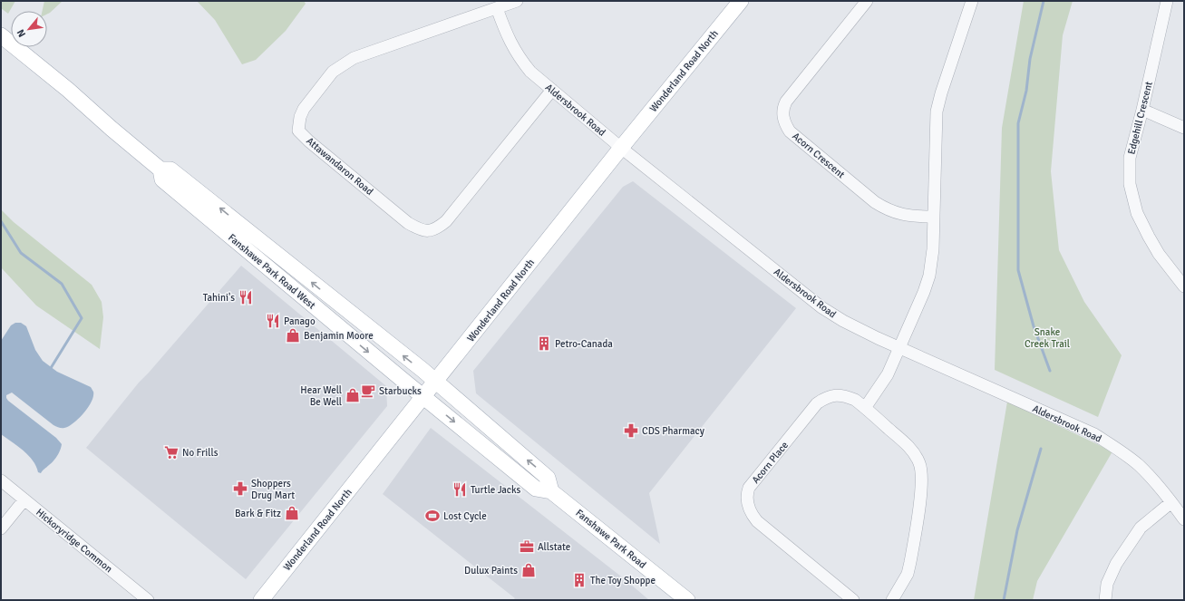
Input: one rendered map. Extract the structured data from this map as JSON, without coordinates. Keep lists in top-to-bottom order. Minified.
{"streets":{"main road":["Wonderland Road North","Fanshawe Park Road West","Fanshawe Park Road"],"street":["Aldersbrook Road","Edgehill Crescent","Acorn Crescent","Attawandaron Road","Acorn Place","Hickoryridge Common"]},"crossings":[["Wonderland Road North","Aldersbrook Road"],["Wonderland Road North","Fanshawe Park Road West"],["Wonderland Road North","Fanshawe Park Road"],["Aldersbrook Road","Attawandaron Road"],["Fanshawe Park Road West","Fanshawe Park Road"]],"parks":["Snake Creek Trail"],"places":{"restaurant":["Tahini's","Panago","Turtle Jacks"],"shop":["Benjamin Moore","Hear Well Be Well","Bark & Fitz","Dulux Paints"],"building":["Petro-Canada","The Toy Shoppe"],"cafe":["Starbucks"],"pharmacy":["CDS Pharmacy","Shoppers Drug Mart"],"supermarket":["No Frills"],"sports":["Lost Cycle"],"office":["Allstate"]},"north":"bottom left"}
